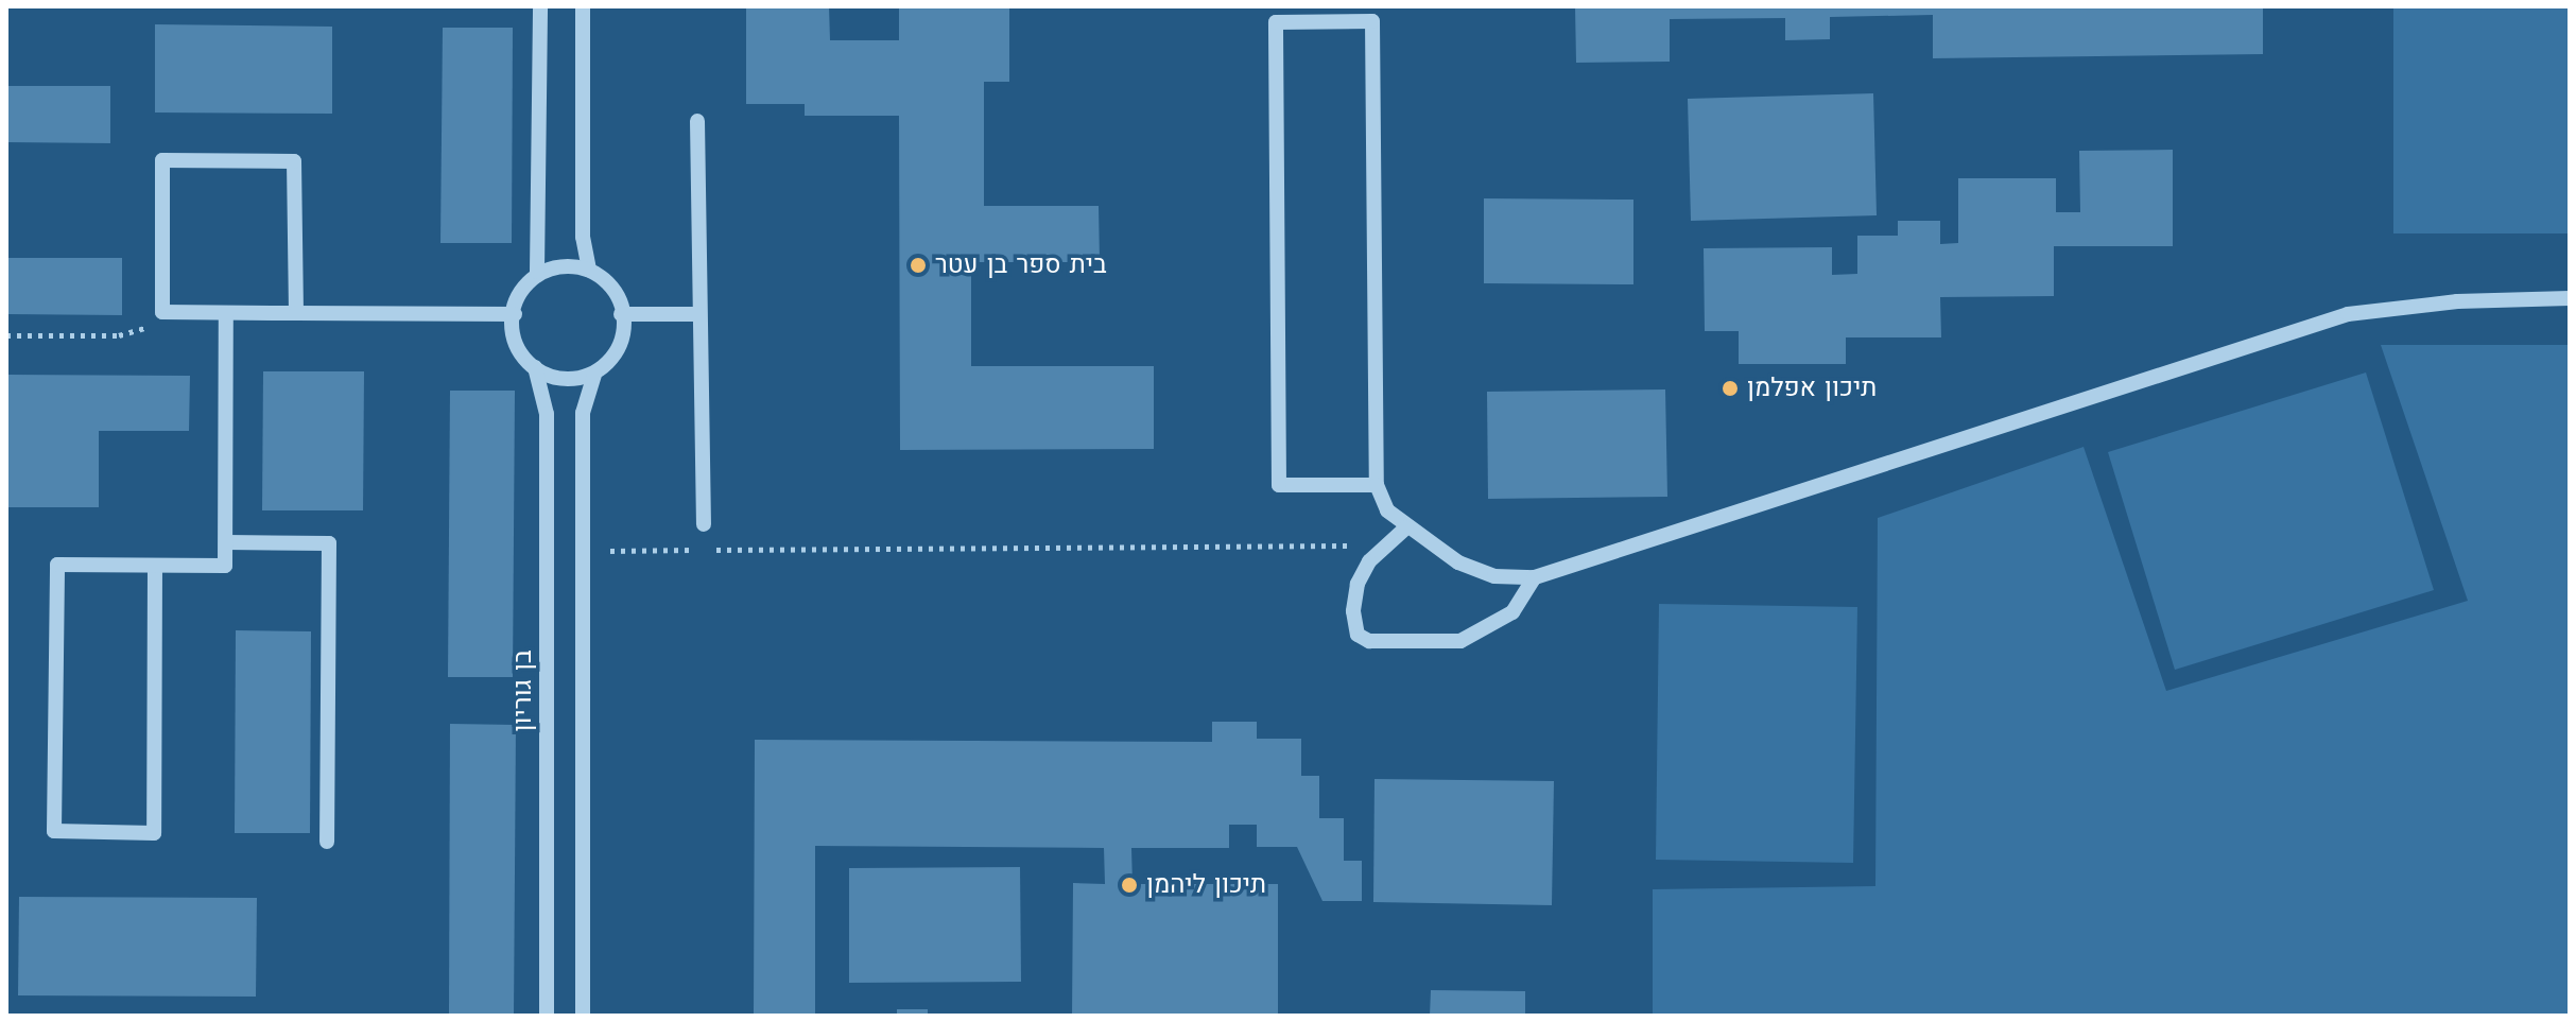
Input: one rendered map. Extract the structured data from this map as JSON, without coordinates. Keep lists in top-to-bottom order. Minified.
{"streets":{"street":["בן גוריון"]},"places":["בית ספר בן עטר","תיכון אפלמן","תיכון ליהמן"]}
